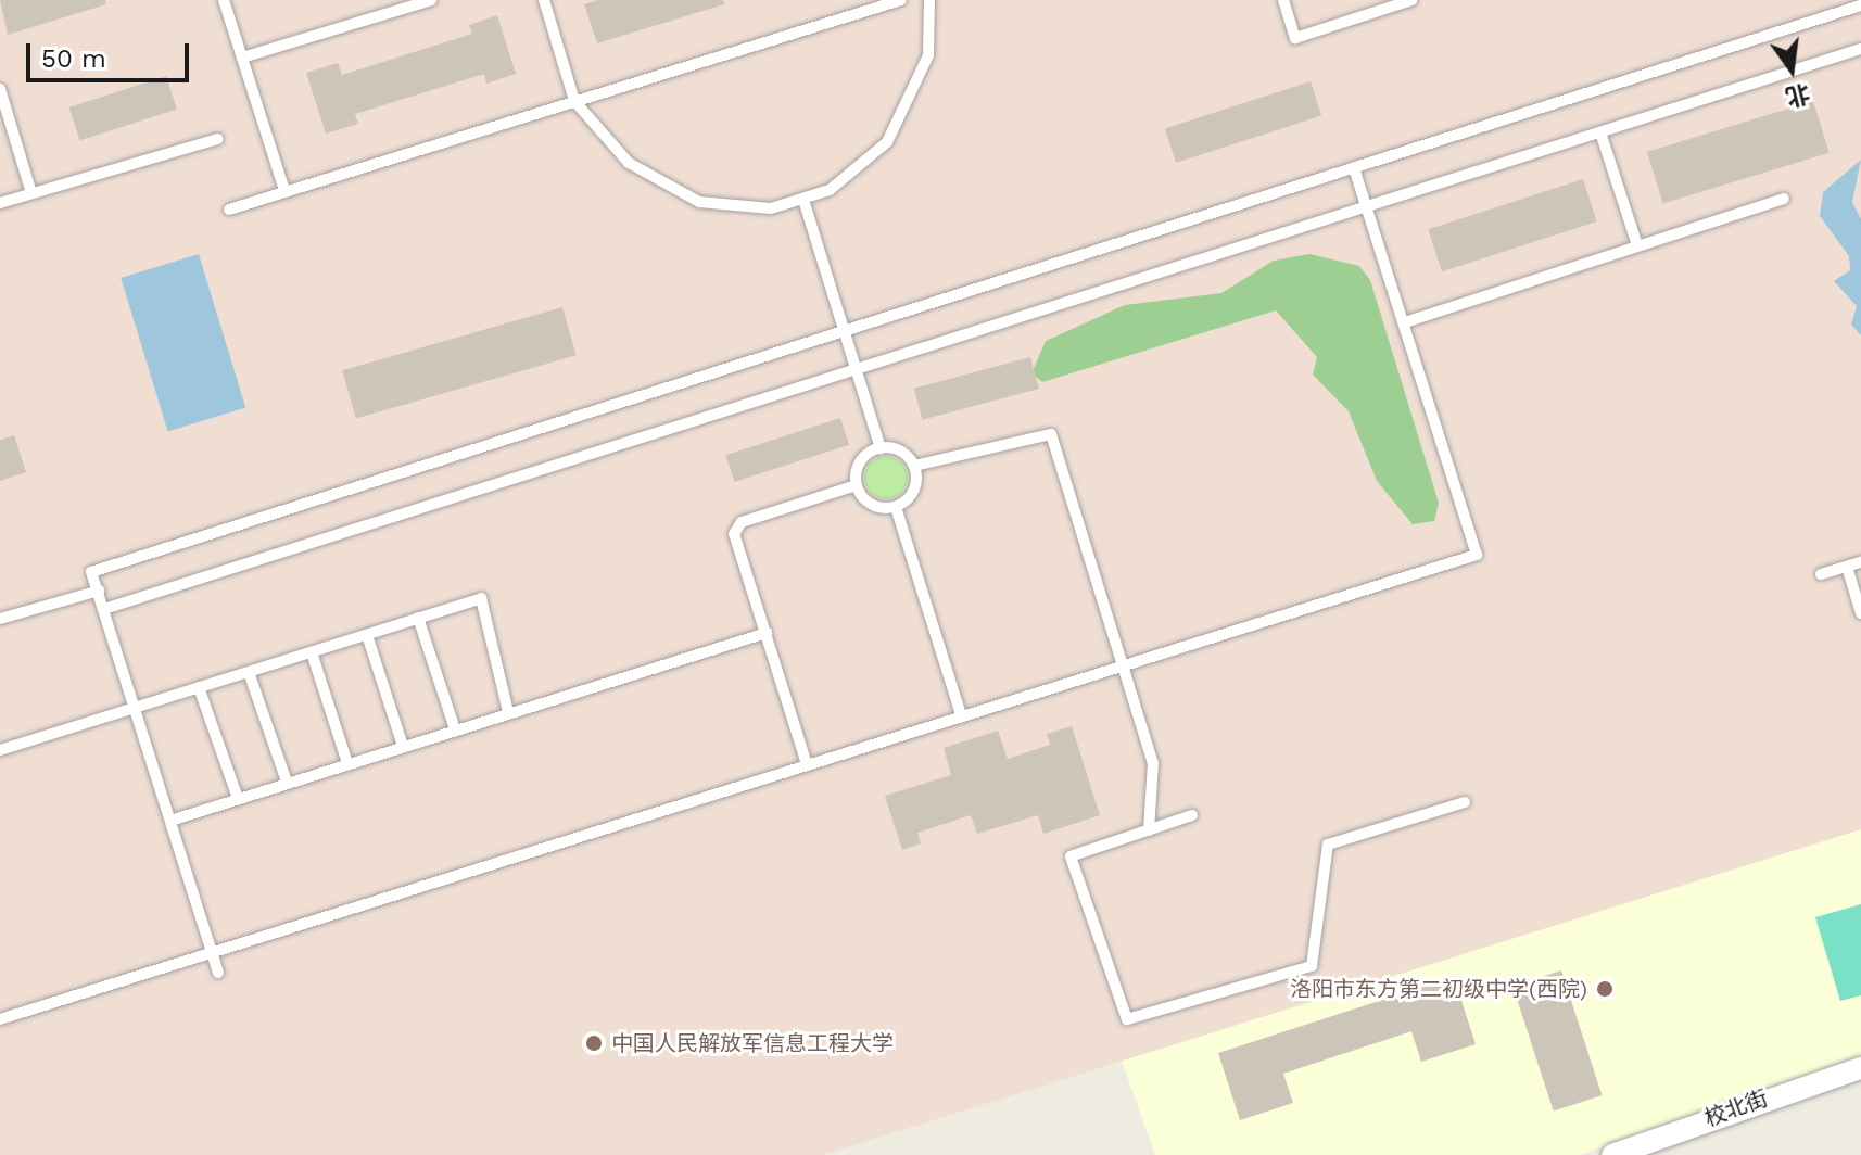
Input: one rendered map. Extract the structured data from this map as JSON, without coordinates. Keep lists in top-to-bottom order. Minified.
{"streets":{"street":["校北街"]},"places":["洛阳市东方第二初级中学(西院)","中国人民解放军信息工程大学"],"scale_bar":"50 m","north":"bottom"}
